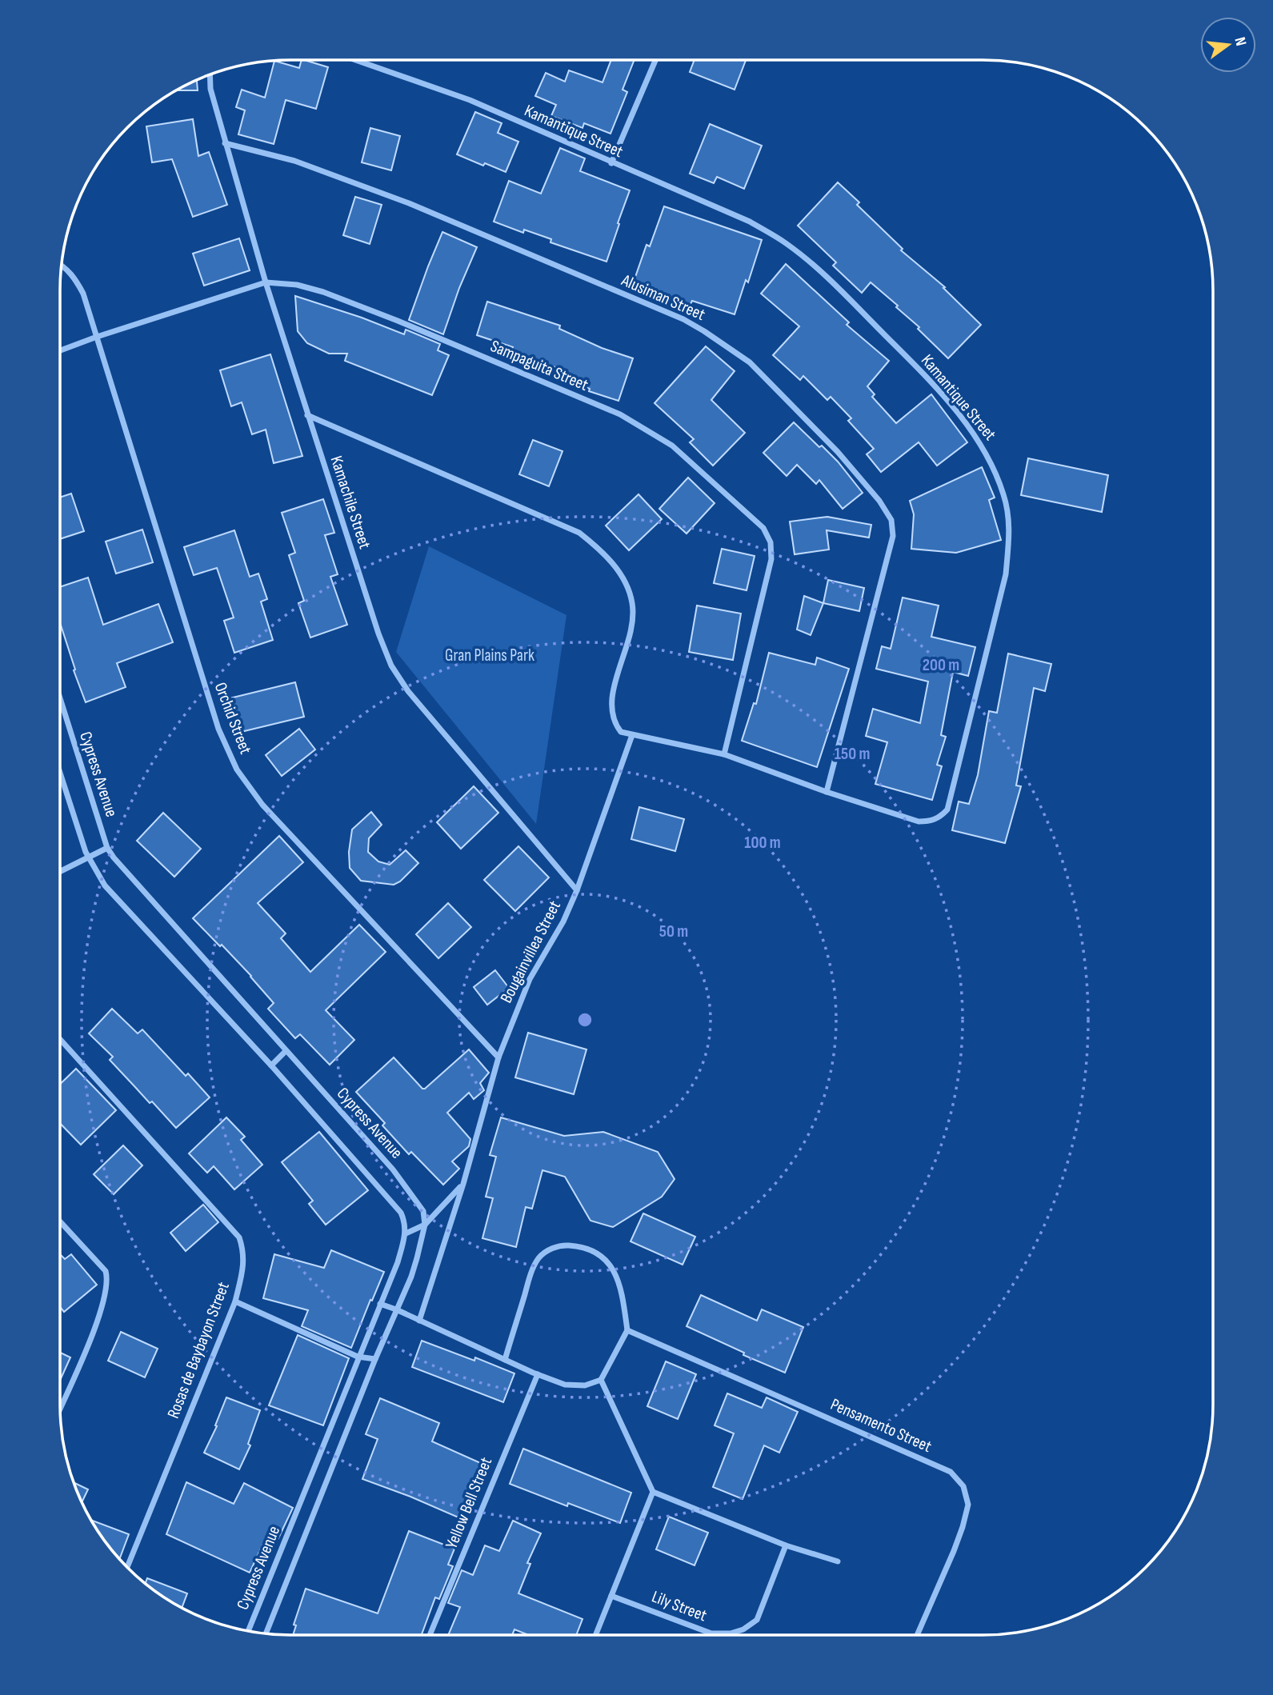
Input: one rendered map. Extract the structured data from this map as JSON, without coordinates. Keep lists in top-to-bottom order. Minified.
{"streets":{"street":["Kamantique Street","Alusiman Street","Sampaguita Street","Kamachile Street","Orchid Street","Cypress Avenue","Bougainvillea Street","Rosas de Baybayon Street","Pensamento Street","Yellow Bell Street","Lily Street"]},"crossings":[["Kamantique Street","Alusiman Street"],["Kamantique Street","Sampaguita Street"],["Kamantique Street","Bougainvillea Street"],["Alusiman Street","Kamachile Street"],["Sampaguita Street","Kamachile Street"],["Sampaguita Street","Orchid Street"],["Kamachile Street","Bougainvillea Street"],["Orchid Street","Bougainvillea Street"],["Cypress Avenue","Bougainvillea Street"],["Pensamento Street","Yellow Bell Street"]],"parks":["Gran Plains Park"],"north":"right","rings":["200 m","150 m","100 m","50 m"]}
